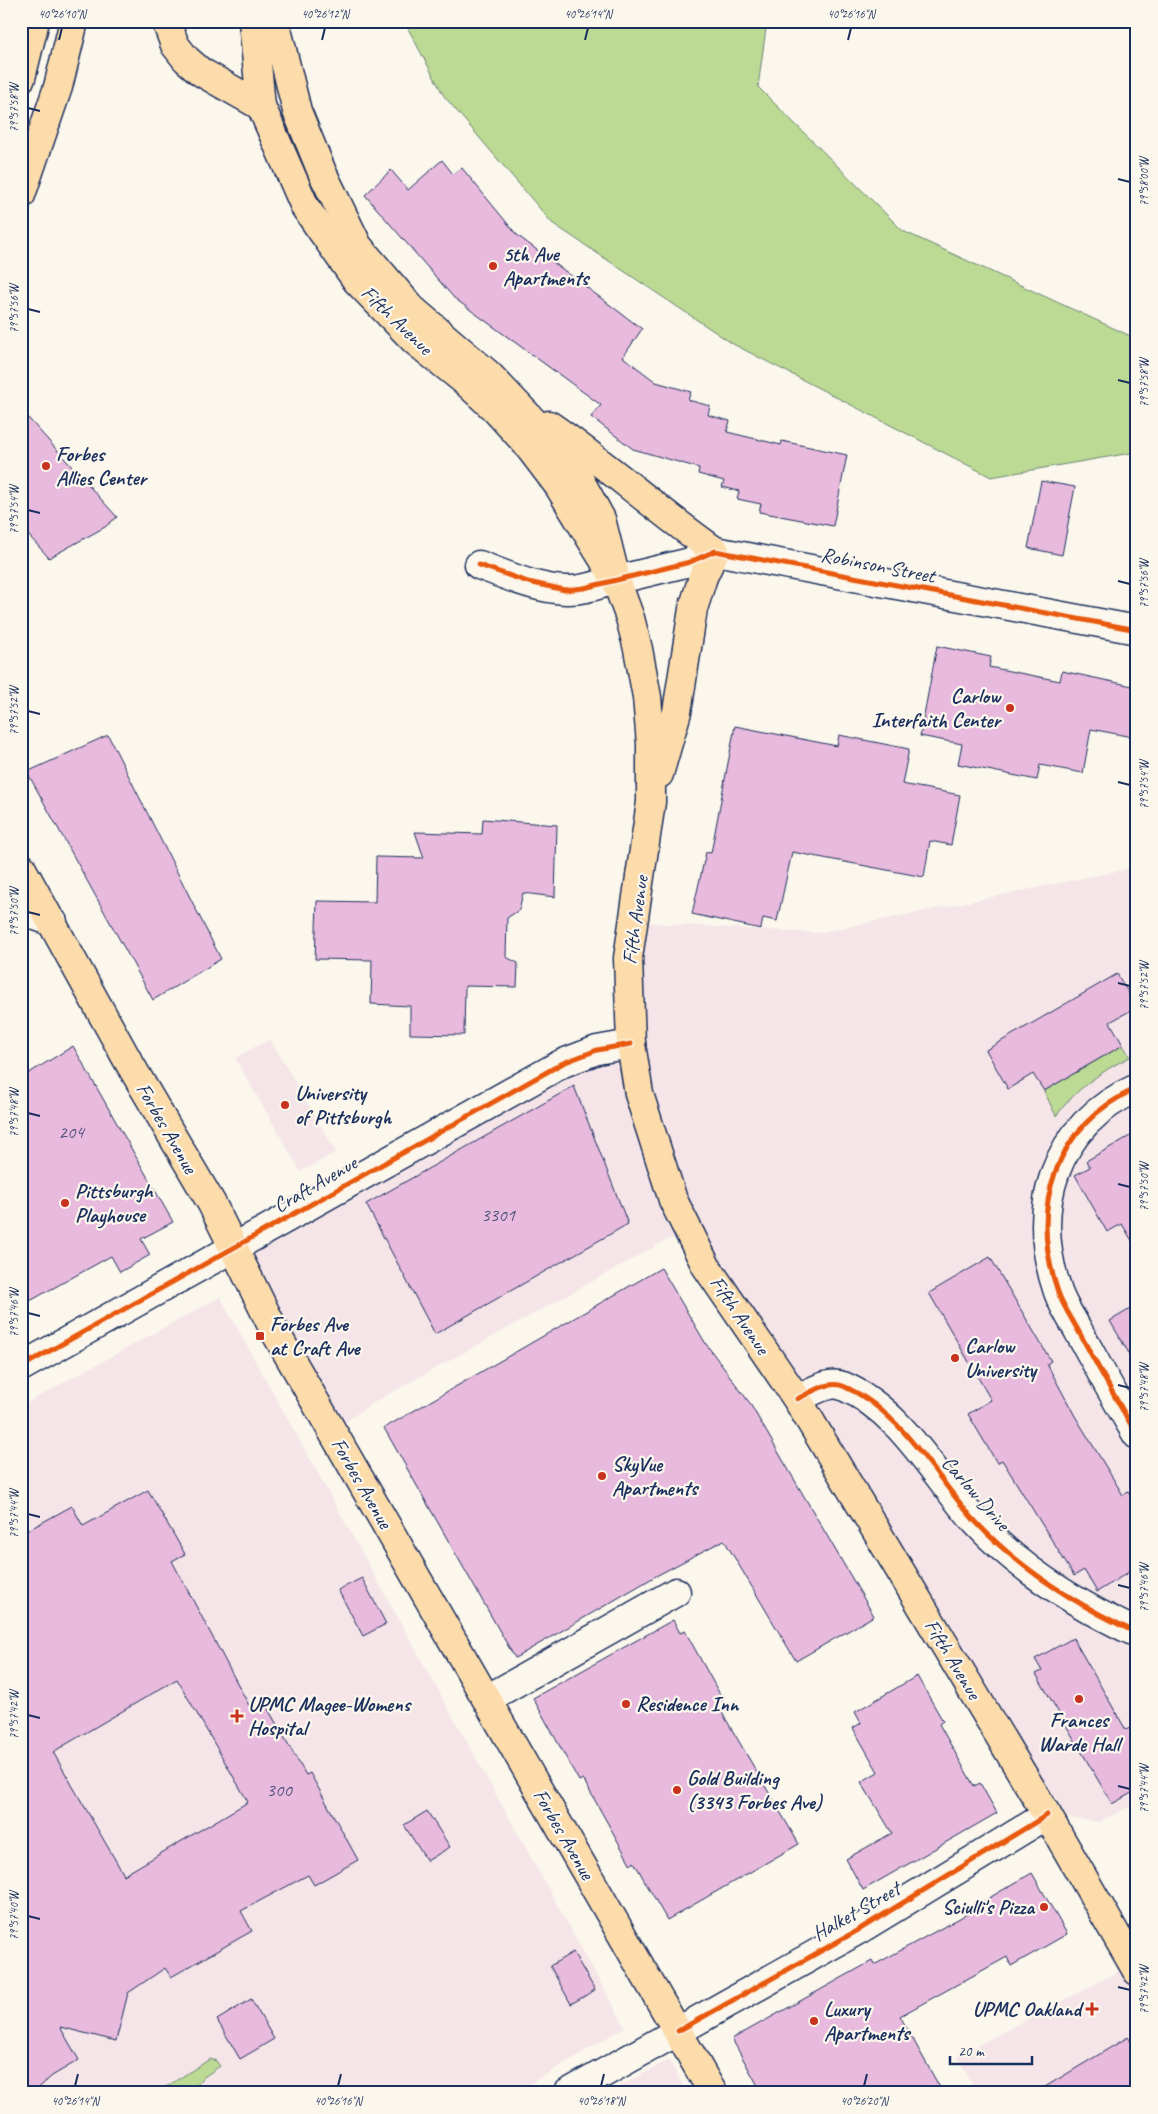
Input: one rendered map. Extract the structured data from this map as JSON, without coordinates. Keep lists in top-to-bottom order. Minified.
{"streets":{"main road":["Fifth Avenue","Forbes Avenue"],"street":["Robinson Street","Craft Avenue","Carlow Drive","Halket Street"]},"crossings":[["Fifth Avenue","Craft Avenue"],["Fifth Avenue","Carlow Drive"],["Fifth Avenue","Halket Street"],["Forbes Avenue","Craft Avenue"],["Forbes Avenue","Halket Street"]],"places":{"other":["5th Ave Apartments","Forbes Allies Center","Carlow Interfaith Center","University of Pittsburgh","Pittsburgh Playhouse","Carlow University","SkyVue Apartments","Frances Warde Hall","Residence Inn","Gold Building (3343 Forbes Ave)","Sciulli's Pizza","Luxury Apartments"],"transit":["Forbes Ave at Craft Ave"],"health":["UPMC Magee-Womens Hospital","UPMC Oakland"]},"house_numbers":["204","3301","300"],"scale_bar":"20 m","coordinates":["40°26'10\"N","40°26'12\"N","40°26'14\"N","40°26'16\"N","79°57'58\"W","79°58'00\"W","79°57'56\"W","79°57'54\"W","79°57'52\"W","79°57'50\"W","79°57'48\"W","79°57'46\"W","79°57'44\"W","79°57'42\"W","79°57'40\"W","40°26'18\"N","40°26'20\"N"]}
